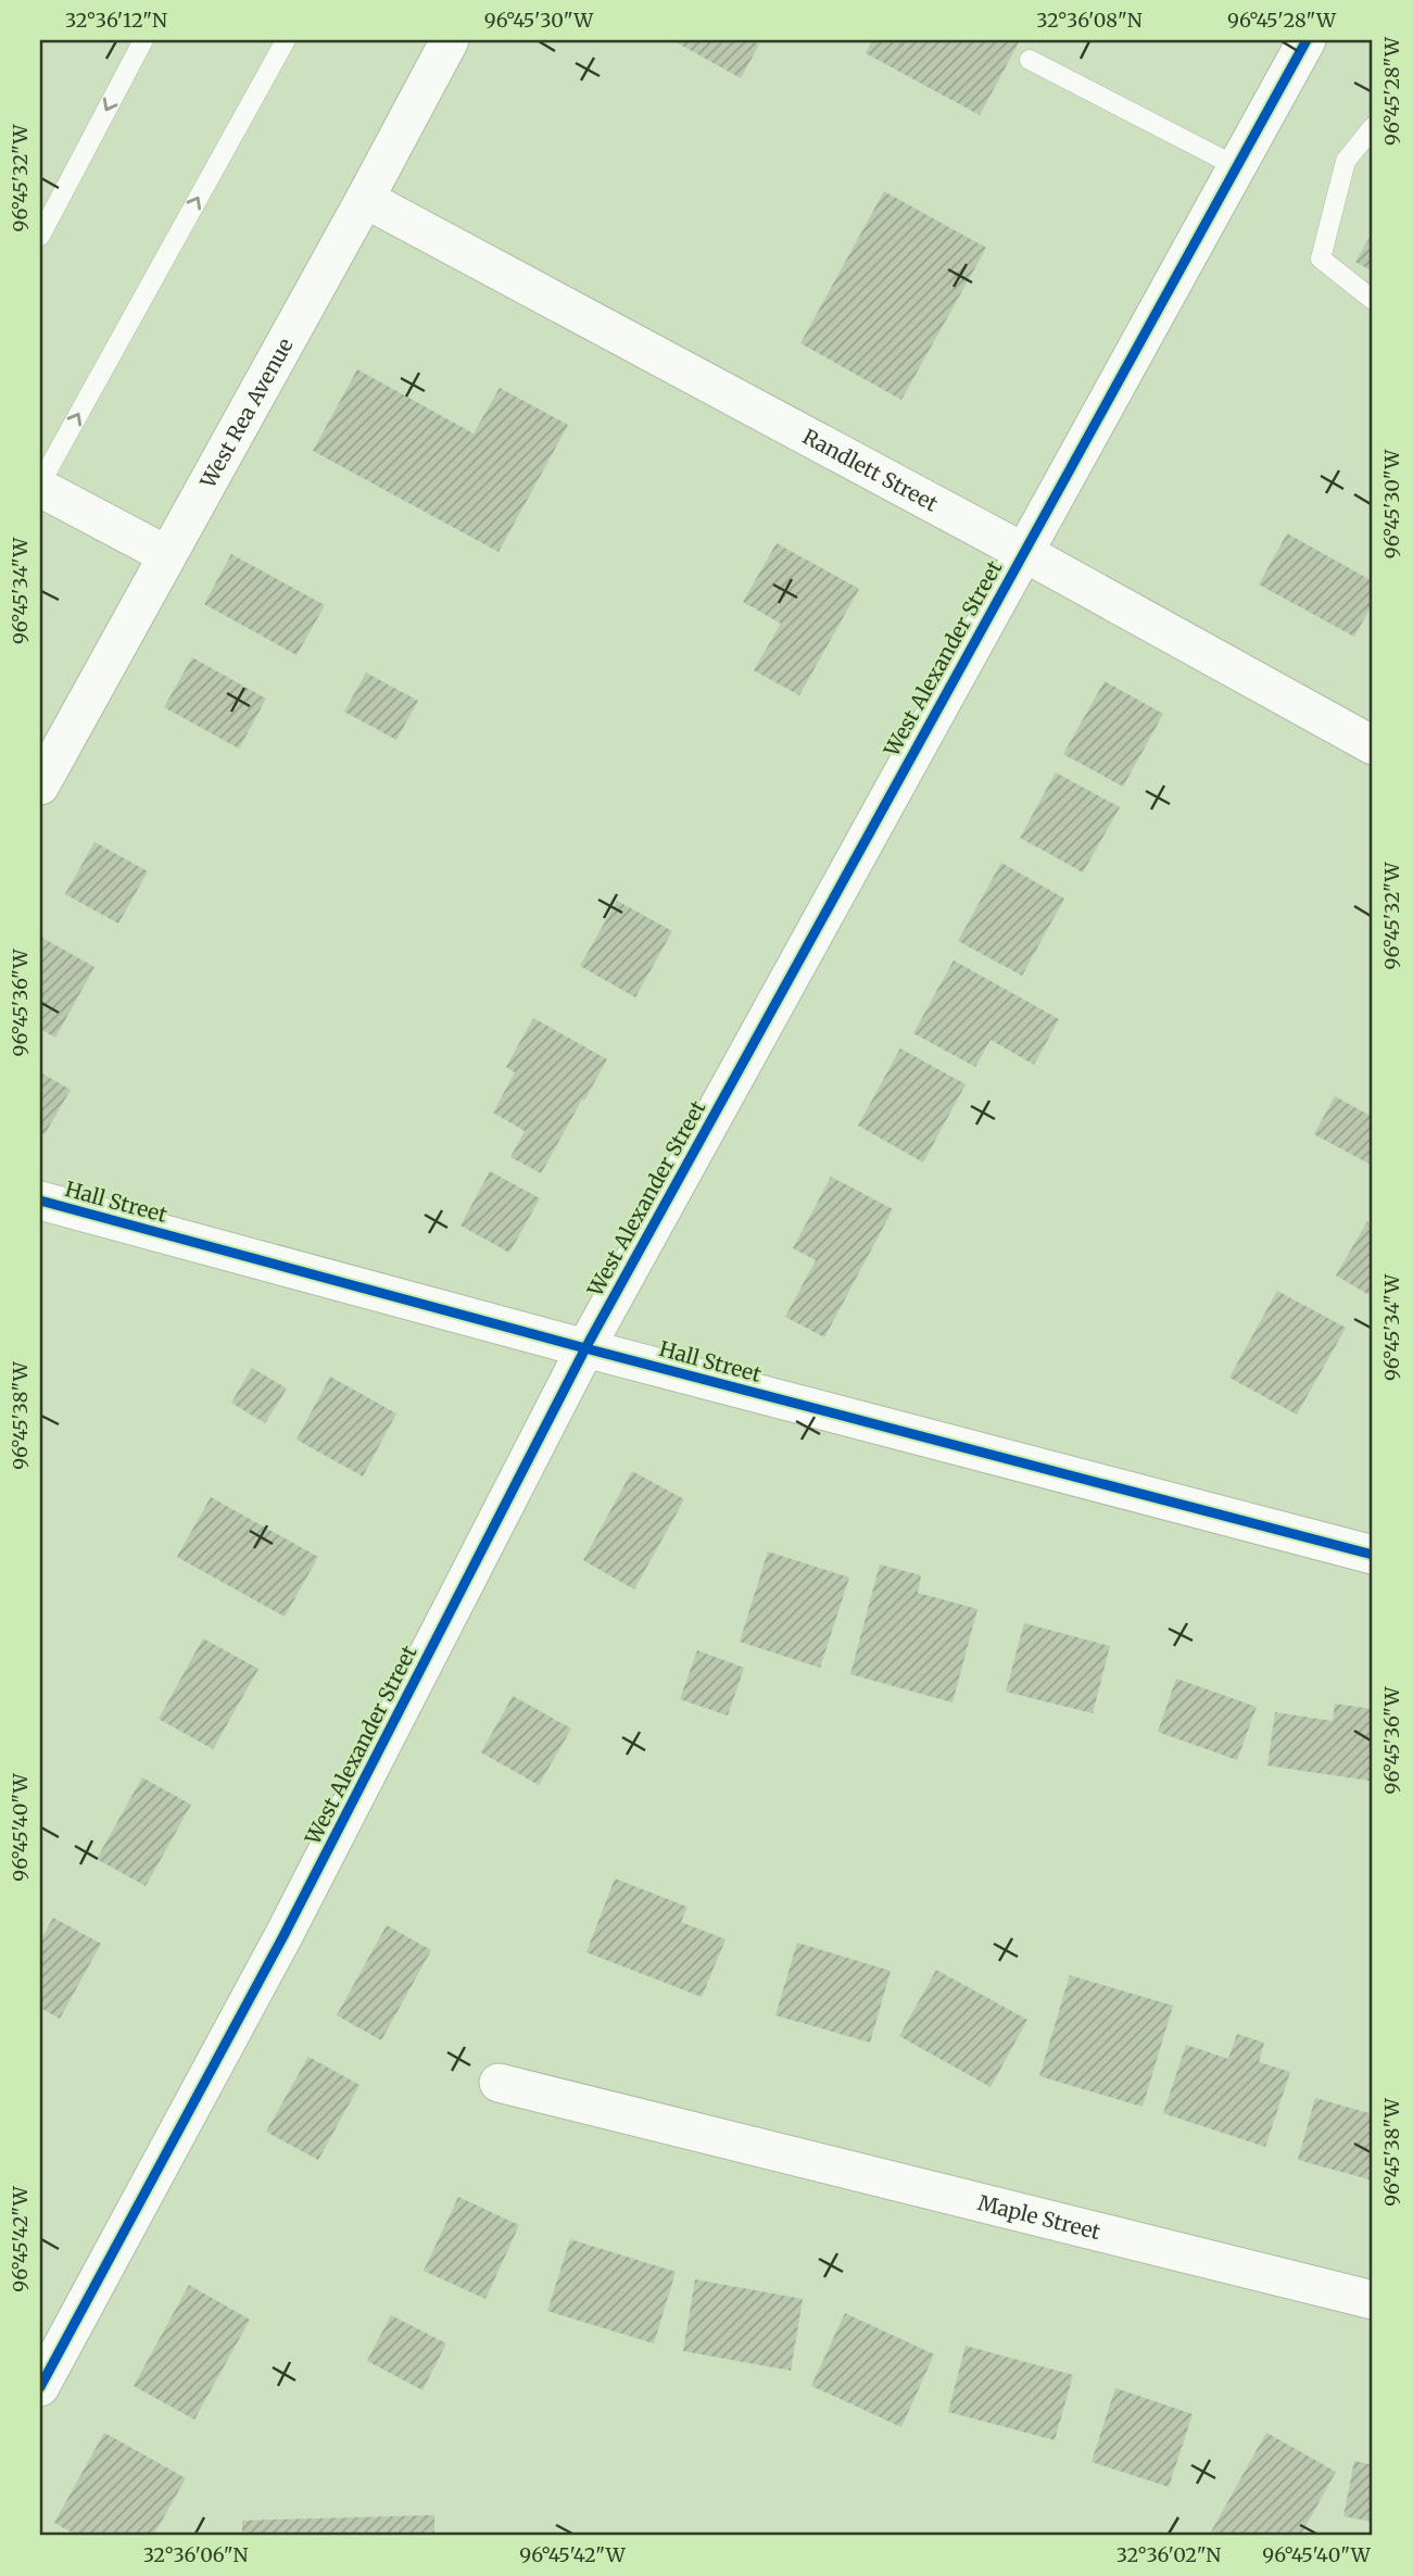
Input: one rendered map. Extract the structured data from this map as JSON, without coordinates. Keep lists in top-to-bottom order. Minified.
{"streets":{"street":["West Rea Avenue","Randlett Street","West Alexander Street","Hall Street","Maple Street"]},"crossings":[["West Rea Avenue","Randlett Street"],["Randlett Street","West Alexander Street"],["West Alexander Street","Hall Street"]],"coordinates":["32°36'12\"N","96°45'30\"W","32°36'08\"N","96°45'28\"W","96°45'32\"W","96°45'34\"W","96°45'36\"W","96°45'38\"W","96°45'40\"W","96°45'42\"W","32°36'06\"N","32°36'02\"N"]}
